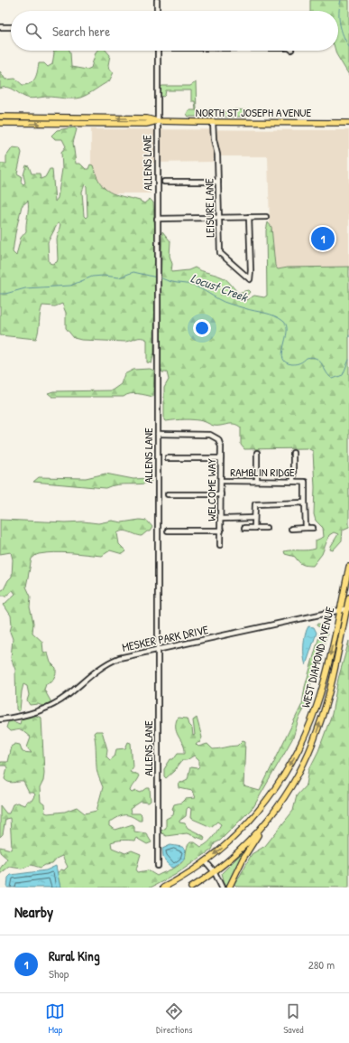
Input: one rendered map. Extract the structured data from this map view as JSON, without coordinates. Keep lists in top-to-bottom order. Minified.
{"streets":{"main road":["NORTH ST JOSEPH AVENUE","WEST DIAMOND AVENUE"],"street":["ALLENS LANE","LEISURE LANE","RAMBLIN RIDGE","WELCOME WAY","MESKER PARK DRIVE"]},"crossings":[["NORTH ST JOSEPH AVENUE","ALLENS LANE"],["NORTH ST JOSEPH AVENUE","LEISURE LANE"],["ALLENS LANE","WELCOME WAY"],["ALLENS LANE","MESKER PARK DRIVE"],["RAMBLIN RIDGE","WELCOME WAY"],["MESKER PARK DRIVE","WEST DIAMOND AVENUE"]],"water":["Locust Creek"],"page":{"search":"Search here","pins":"1","heading":"Nearby","list":[{"mark":"1","name":"Rural King","note":"Shop","value":"280 m"}],"nav":["Map","Directions","Saved"]}}
